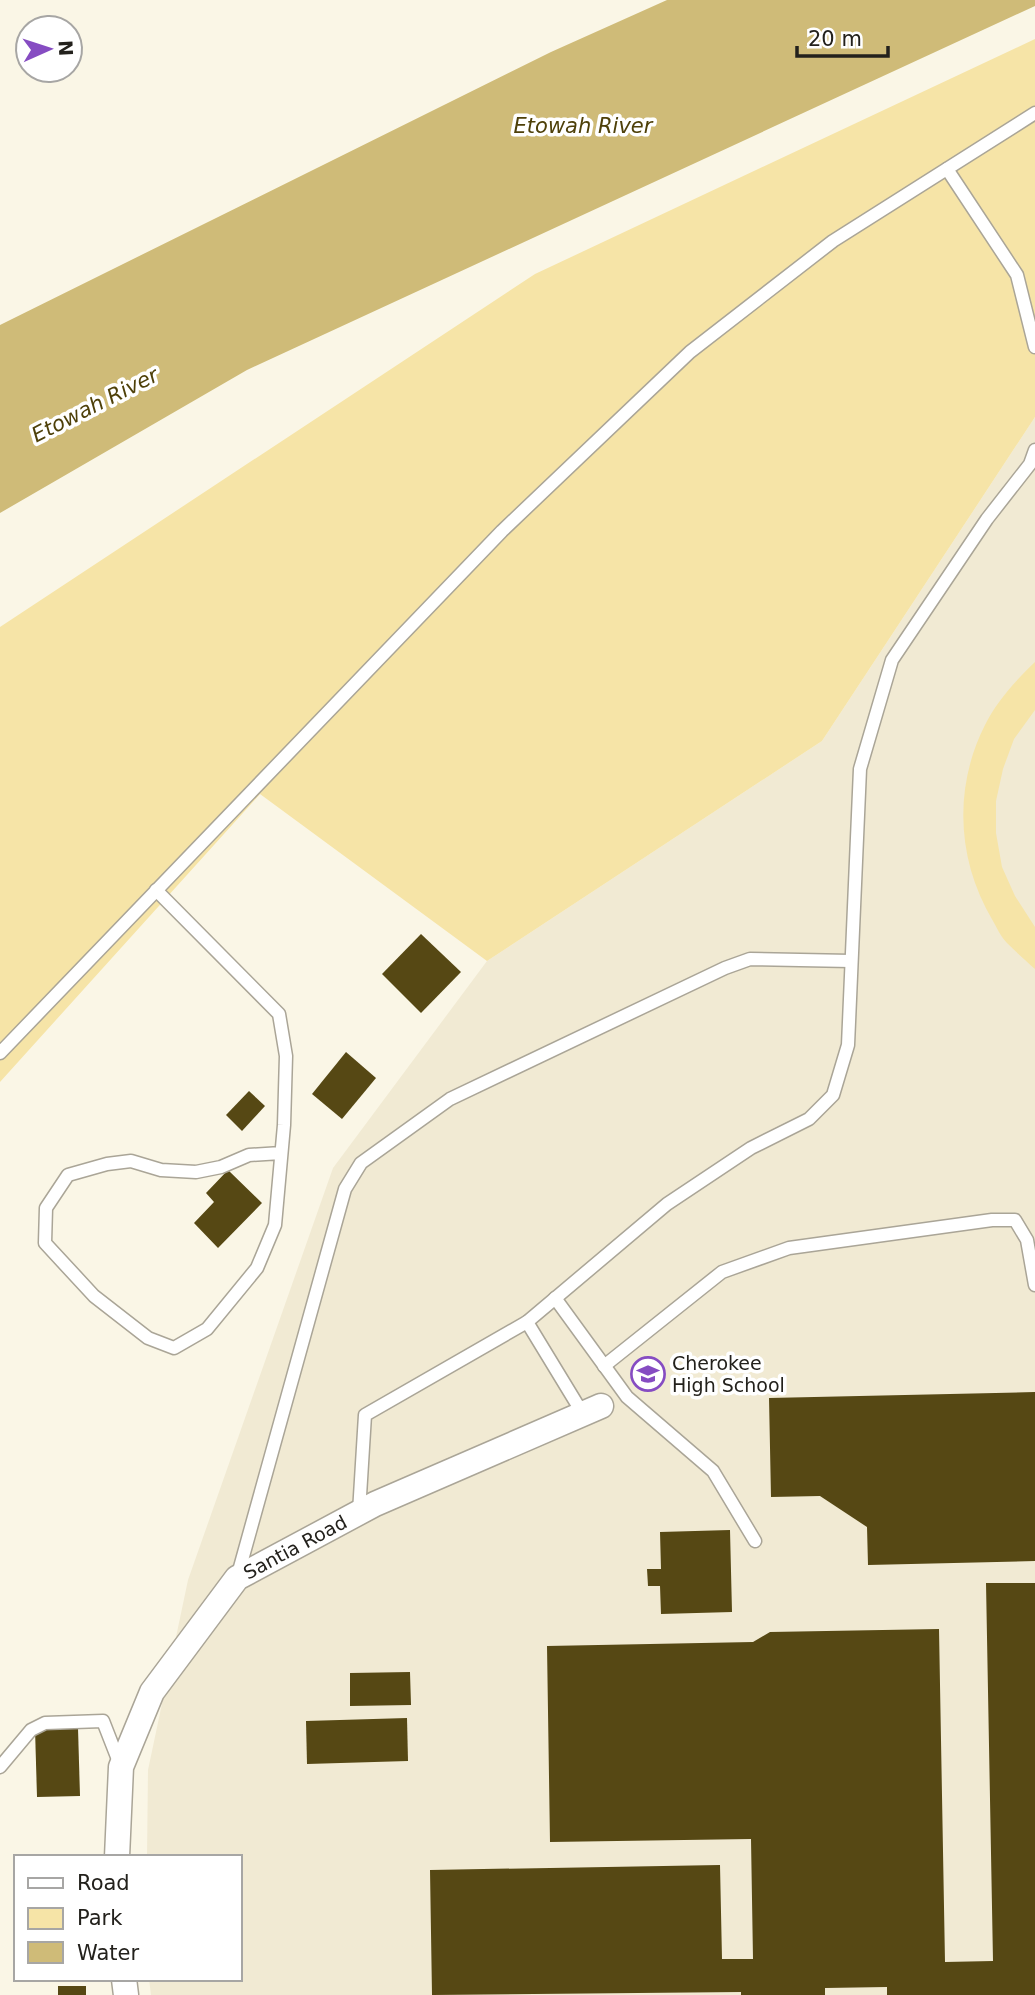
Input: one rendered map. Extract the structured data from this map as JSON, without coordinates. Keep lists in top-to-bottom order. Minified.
{"streets":{"street":["Santia Road"]},"water":["Etowah River"],"places":{"school or university":["Cherokee High School"]},"legend":["Road","Park","Water"],"scale_bar":"20 m","north":"right"}
